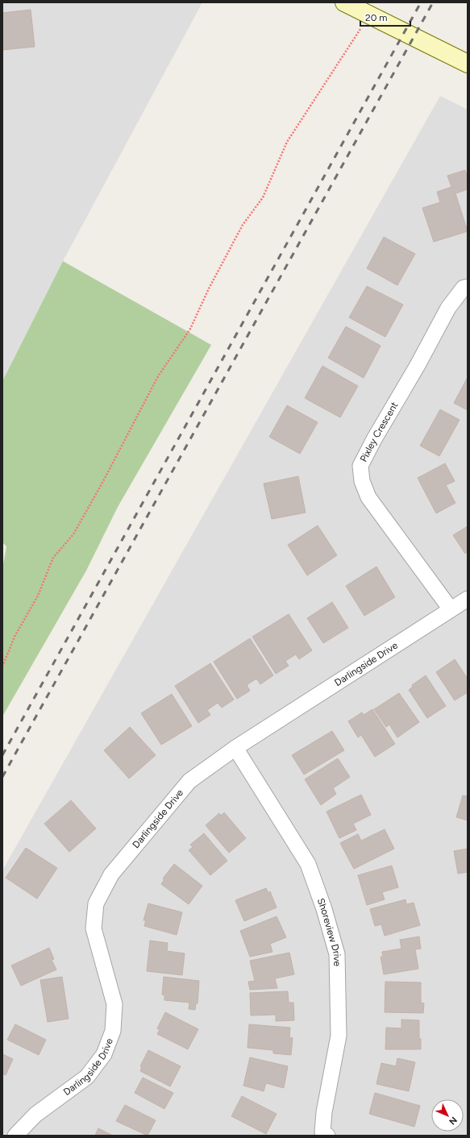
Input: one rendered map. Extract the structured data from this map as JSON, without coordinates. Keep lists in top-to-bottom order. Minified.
{"streets":{"street":["Pixley Crescent","Darlingside Drive","Shoreview Drive"]},"crossings":[["Pixley Crescent","Darlingside Drive"],["Darlingside Drive","Shoreview Drive"]],"scale_bar":"20 m","north":"bottom right"}
